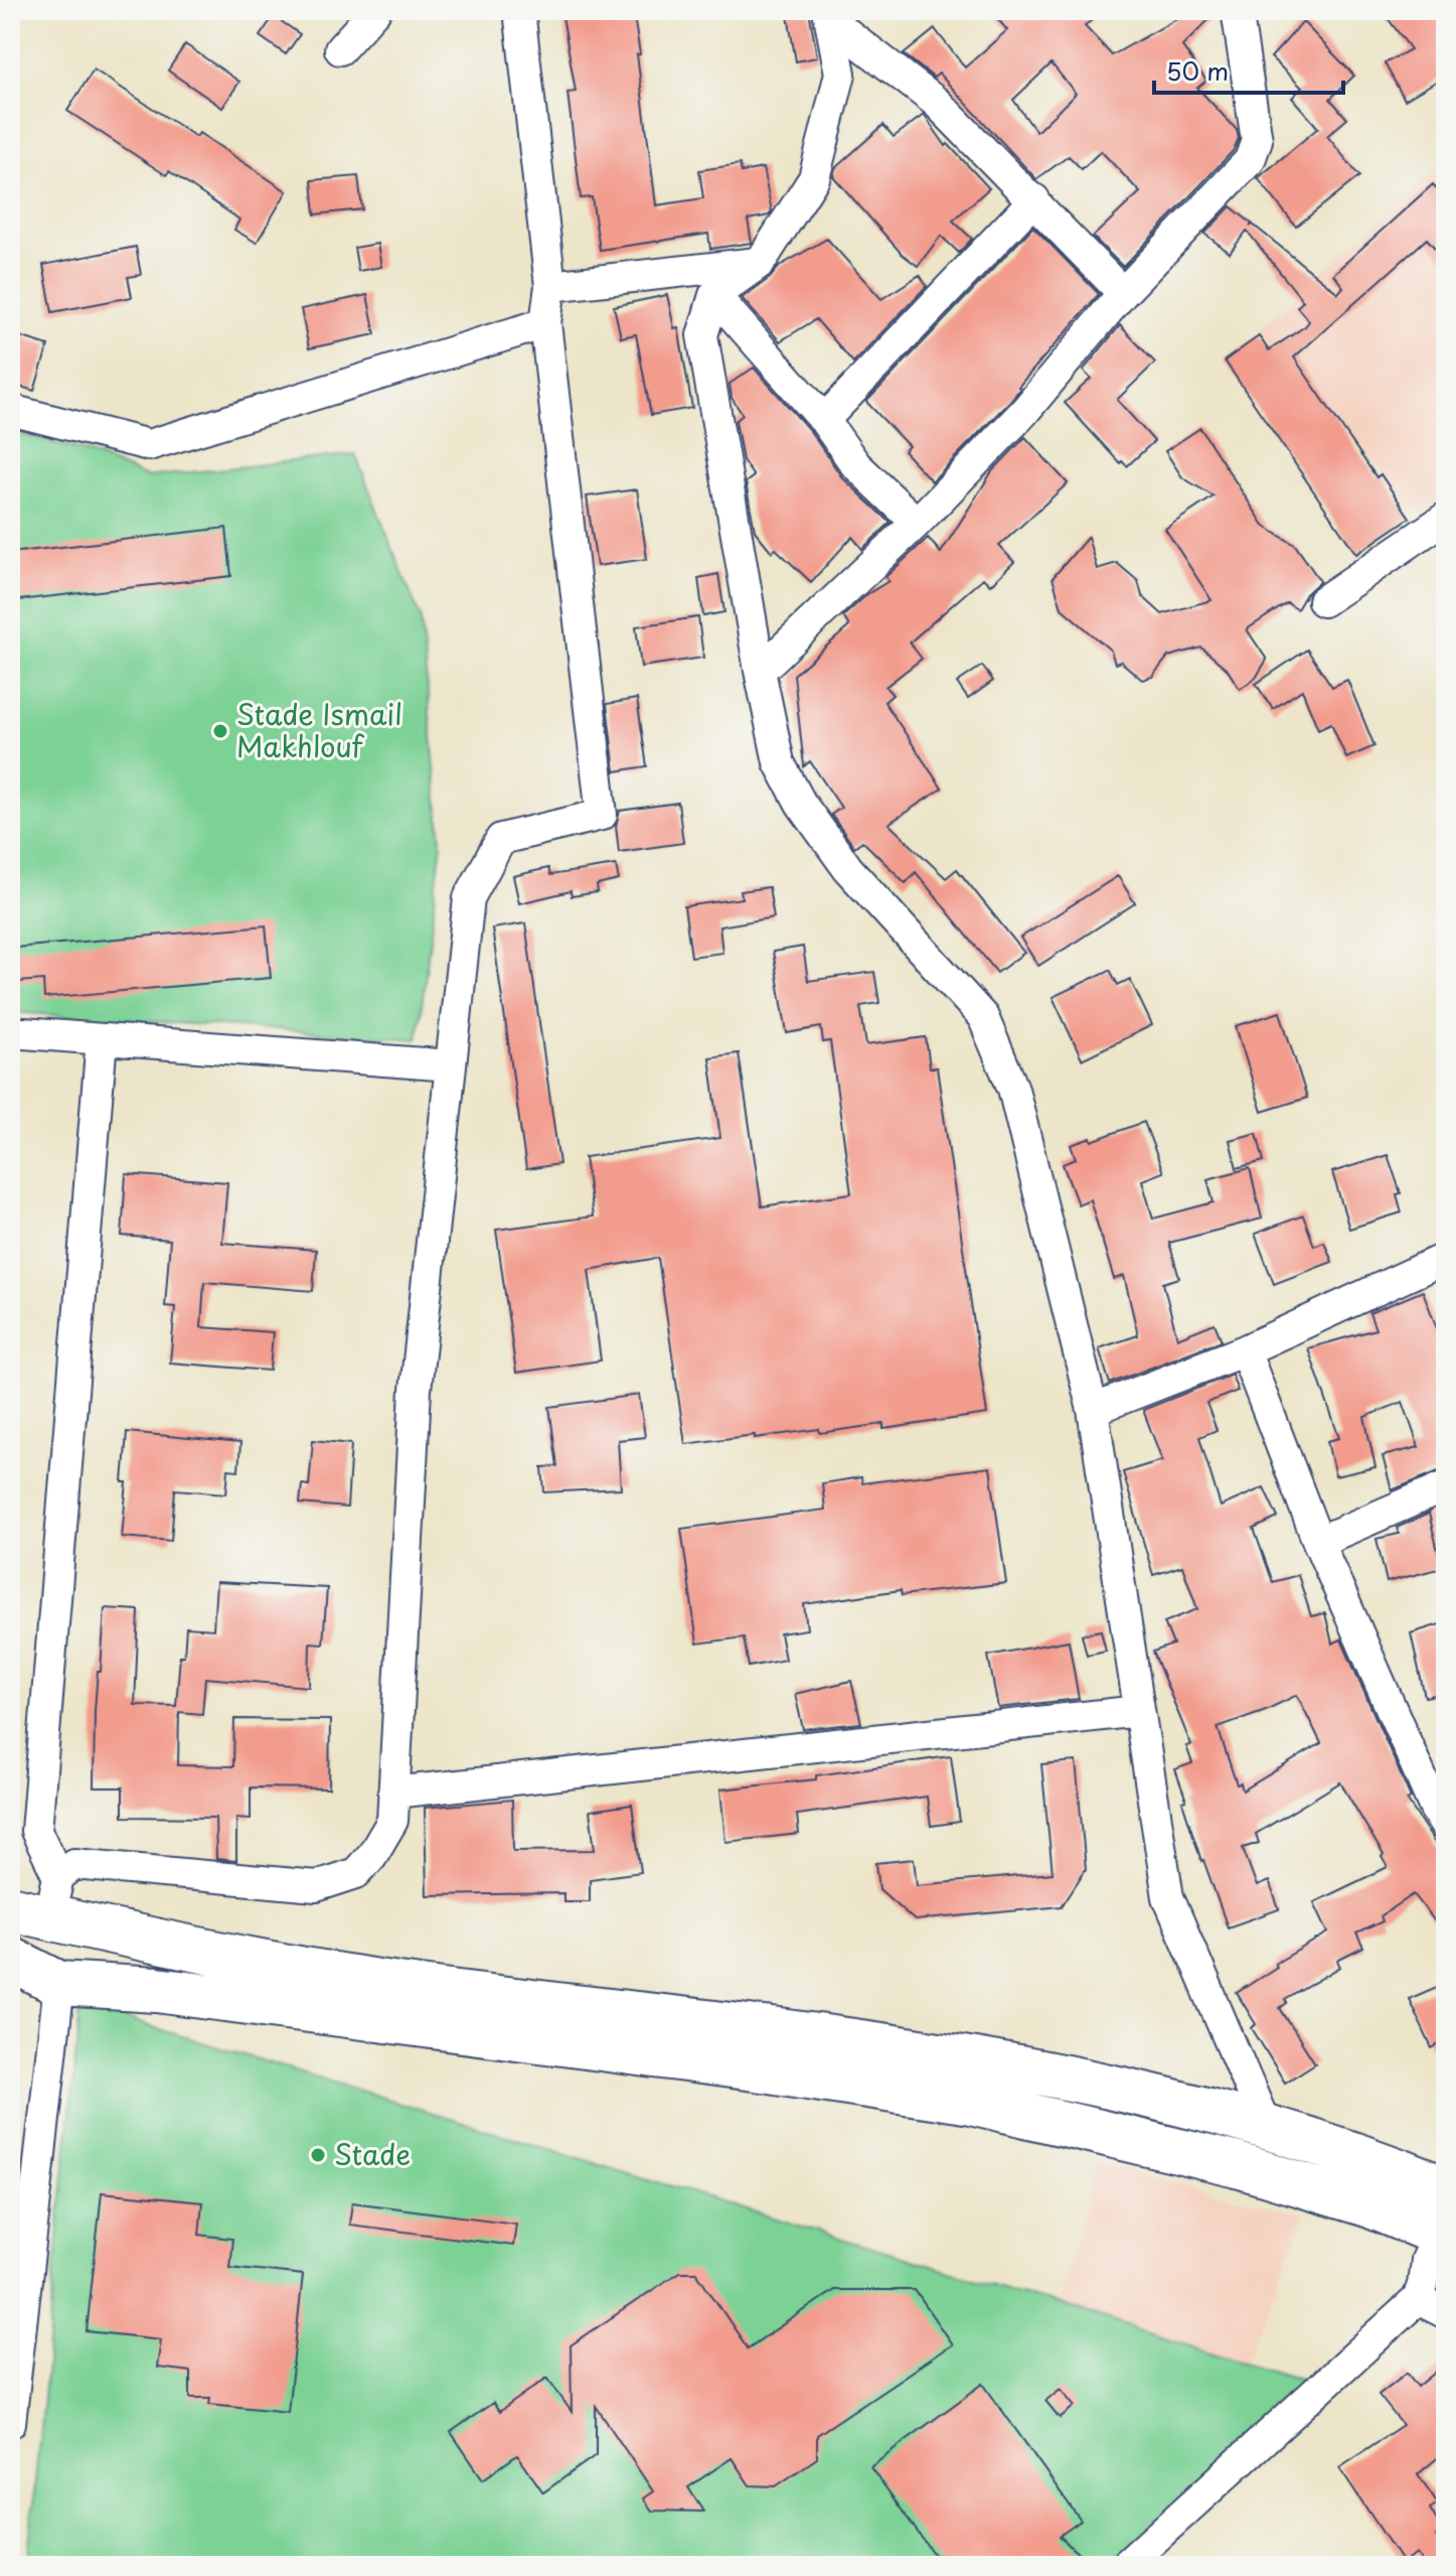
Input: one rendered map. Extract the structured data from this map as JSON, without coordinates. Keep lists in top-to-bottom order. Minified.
{"places":["Stade Ismail Makhlouf","Stade"],"scale_bar":"50 m"}
